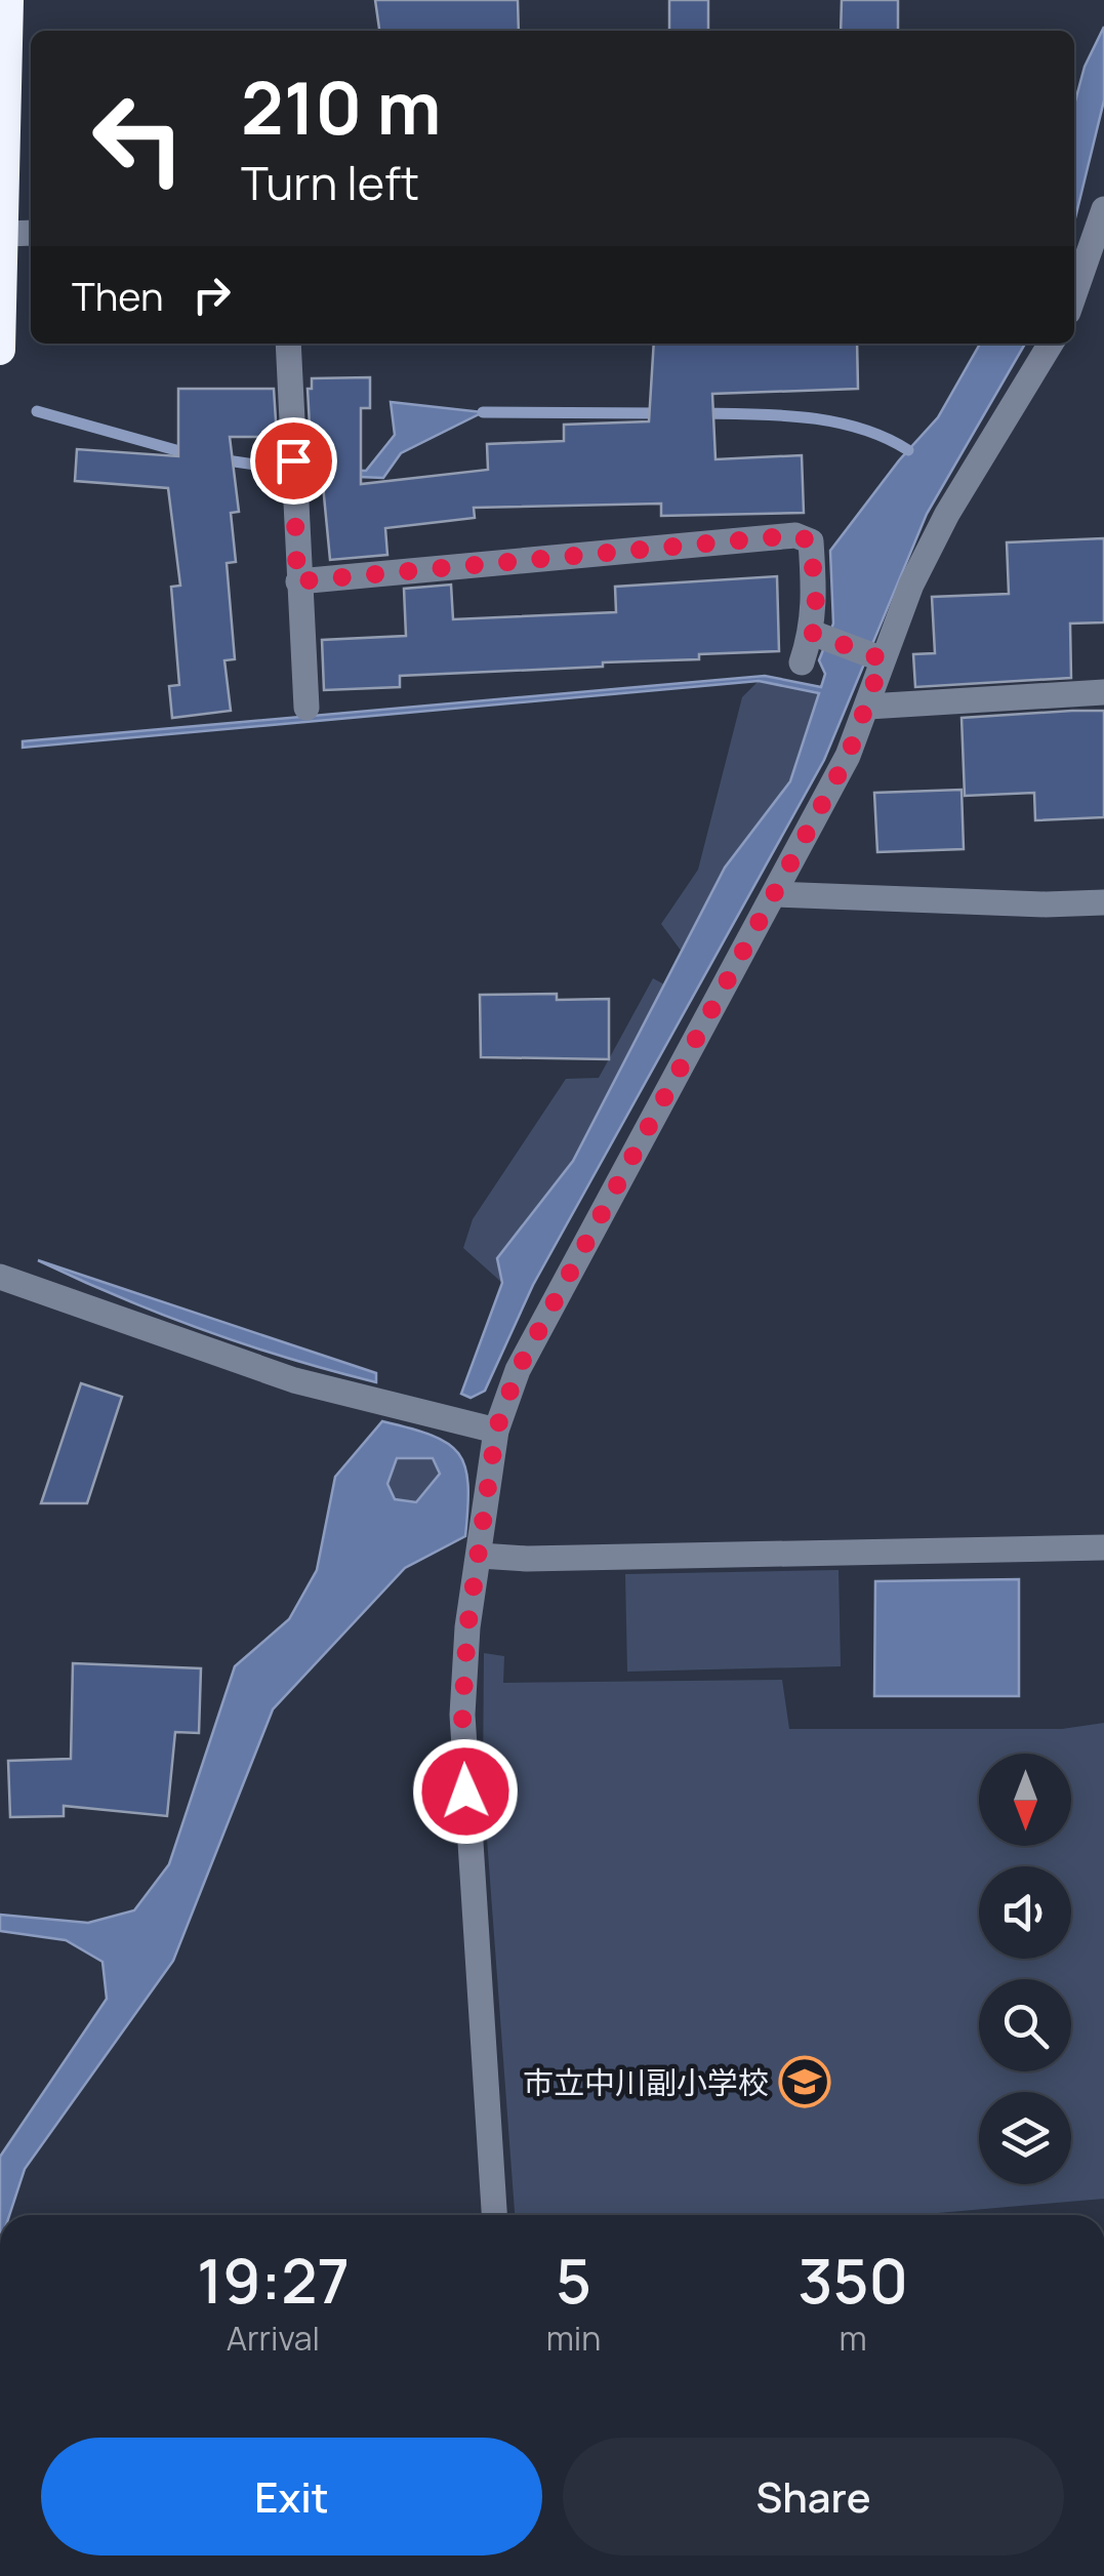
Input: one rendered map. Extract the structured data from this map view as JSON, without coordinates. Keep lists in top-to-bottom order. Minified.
{"places":{"school or university":["市立中川副小学校"]},"north":"bottom","page":{"turn":["210 m","Turn left"],"then":"Then","eta":["19:27","Arrival","5","min","350","m"],"buttons":["Exit","Share"]}}
